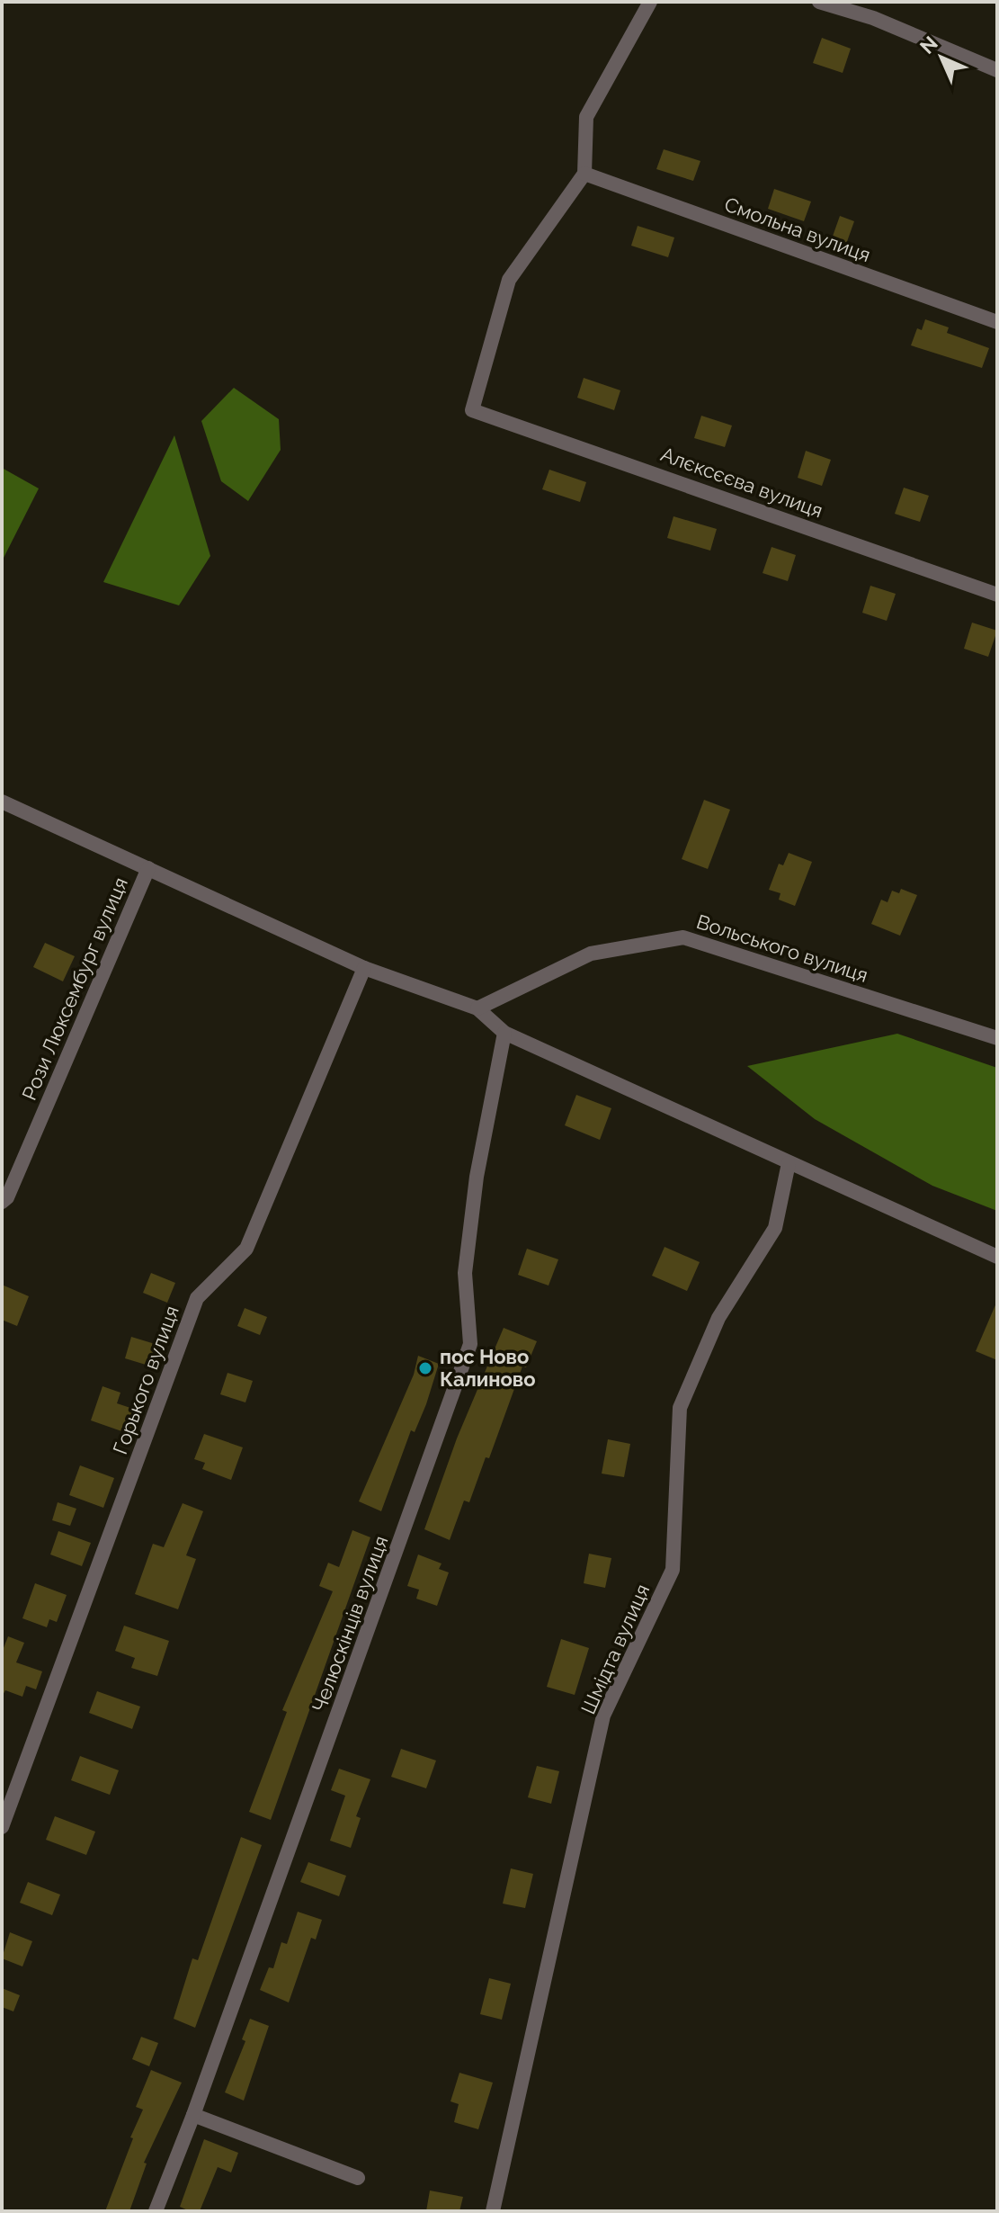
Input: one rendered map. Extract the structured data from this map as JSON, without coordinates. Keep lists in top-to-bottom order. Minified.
{"streets":{"street":["Смольна вулиця","Алєксєєва вулиця","Вольського вулиця","Рози Люксембург вулиця","Горького вулиця","Челюскінців вулиця","Шмідта вулиця"]},"crossings":[["Смольна вулиця","Алєксєєва вулиця"]],"places":["пос Ново Калиново"],"north":"top left"}
